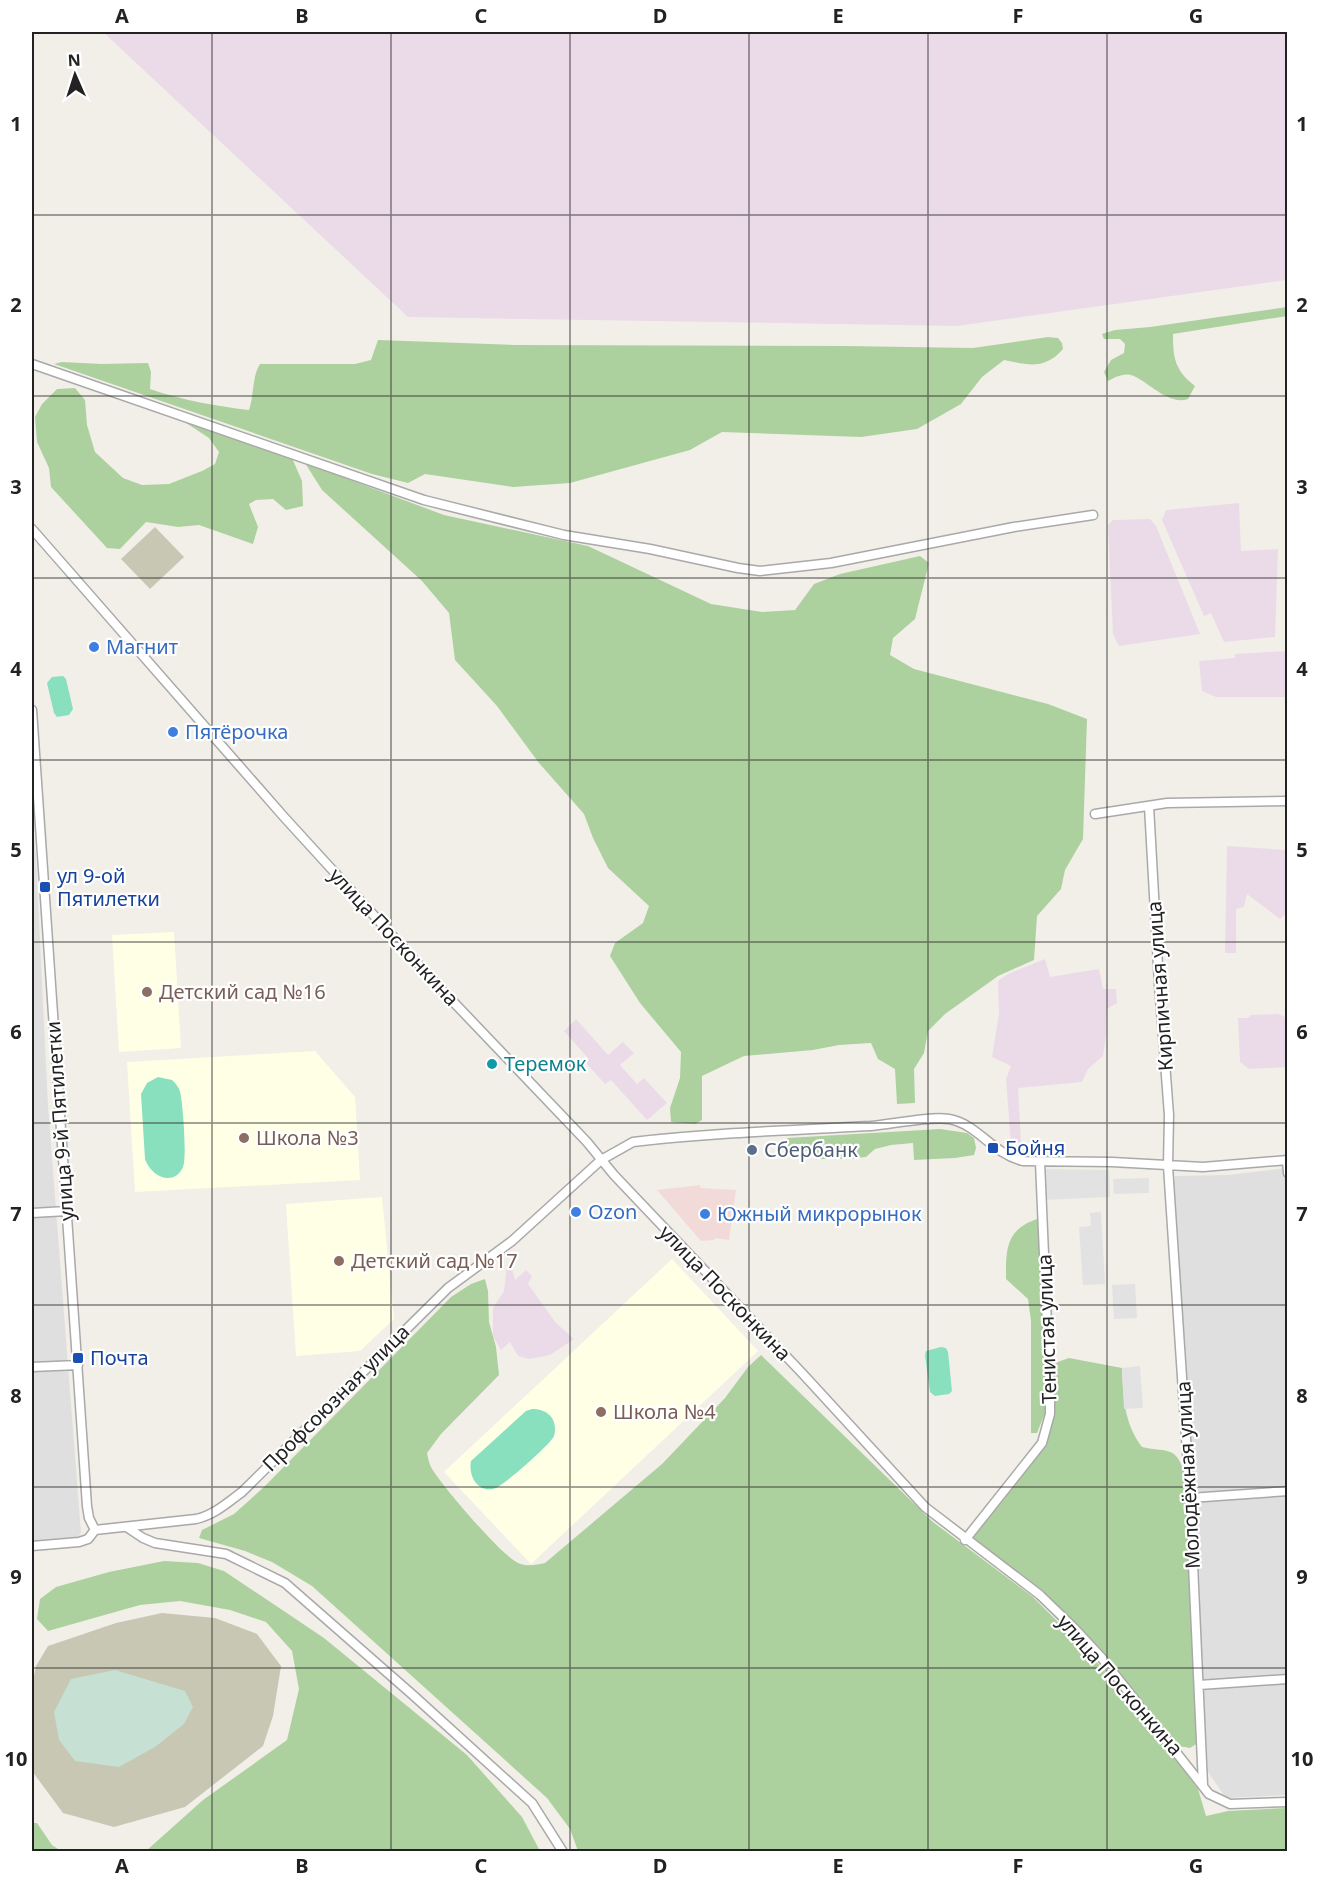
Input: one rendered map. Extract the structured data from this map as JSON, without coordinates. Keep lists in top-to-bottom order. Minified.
{"streets":{"street":["улица Посконкина","Кирпичная улица","улица 9-й Пятилетки","Тенистая улица","Профсоюзная улица","Молодёжная улица"]},"crossings":[["улица Посконкина","Тенистая улица"],["улица Посконкина","Профсоюзная улица"],["улица Посконкина","Молодёжная улица"],["Кирпичная улица","Профсоюзная улица"],["Кирпичная улица","Молодёжная улица"],["улица 9-й Пятилетки","Профсоюзная улица"],["Тенистая улица","Профсоюзная улица"],["Профсоюзная улица","Молодёжная улица"]],"places":{"other":["Магнит","Пятёрочка","Детский сад №16","Теремок","Школа №3","Сбербанк","Ozon","Южный микрорынок","Детский сад №17","Школа №4"],"transit":["ул 9-ой Пятилетки","Бойня","Почта"]},"north":"top","grid":{"columns":["A","B","C","D","E","F","G"],"rows":["1","2","3","4","5","6","7","8","9","10"]}}
